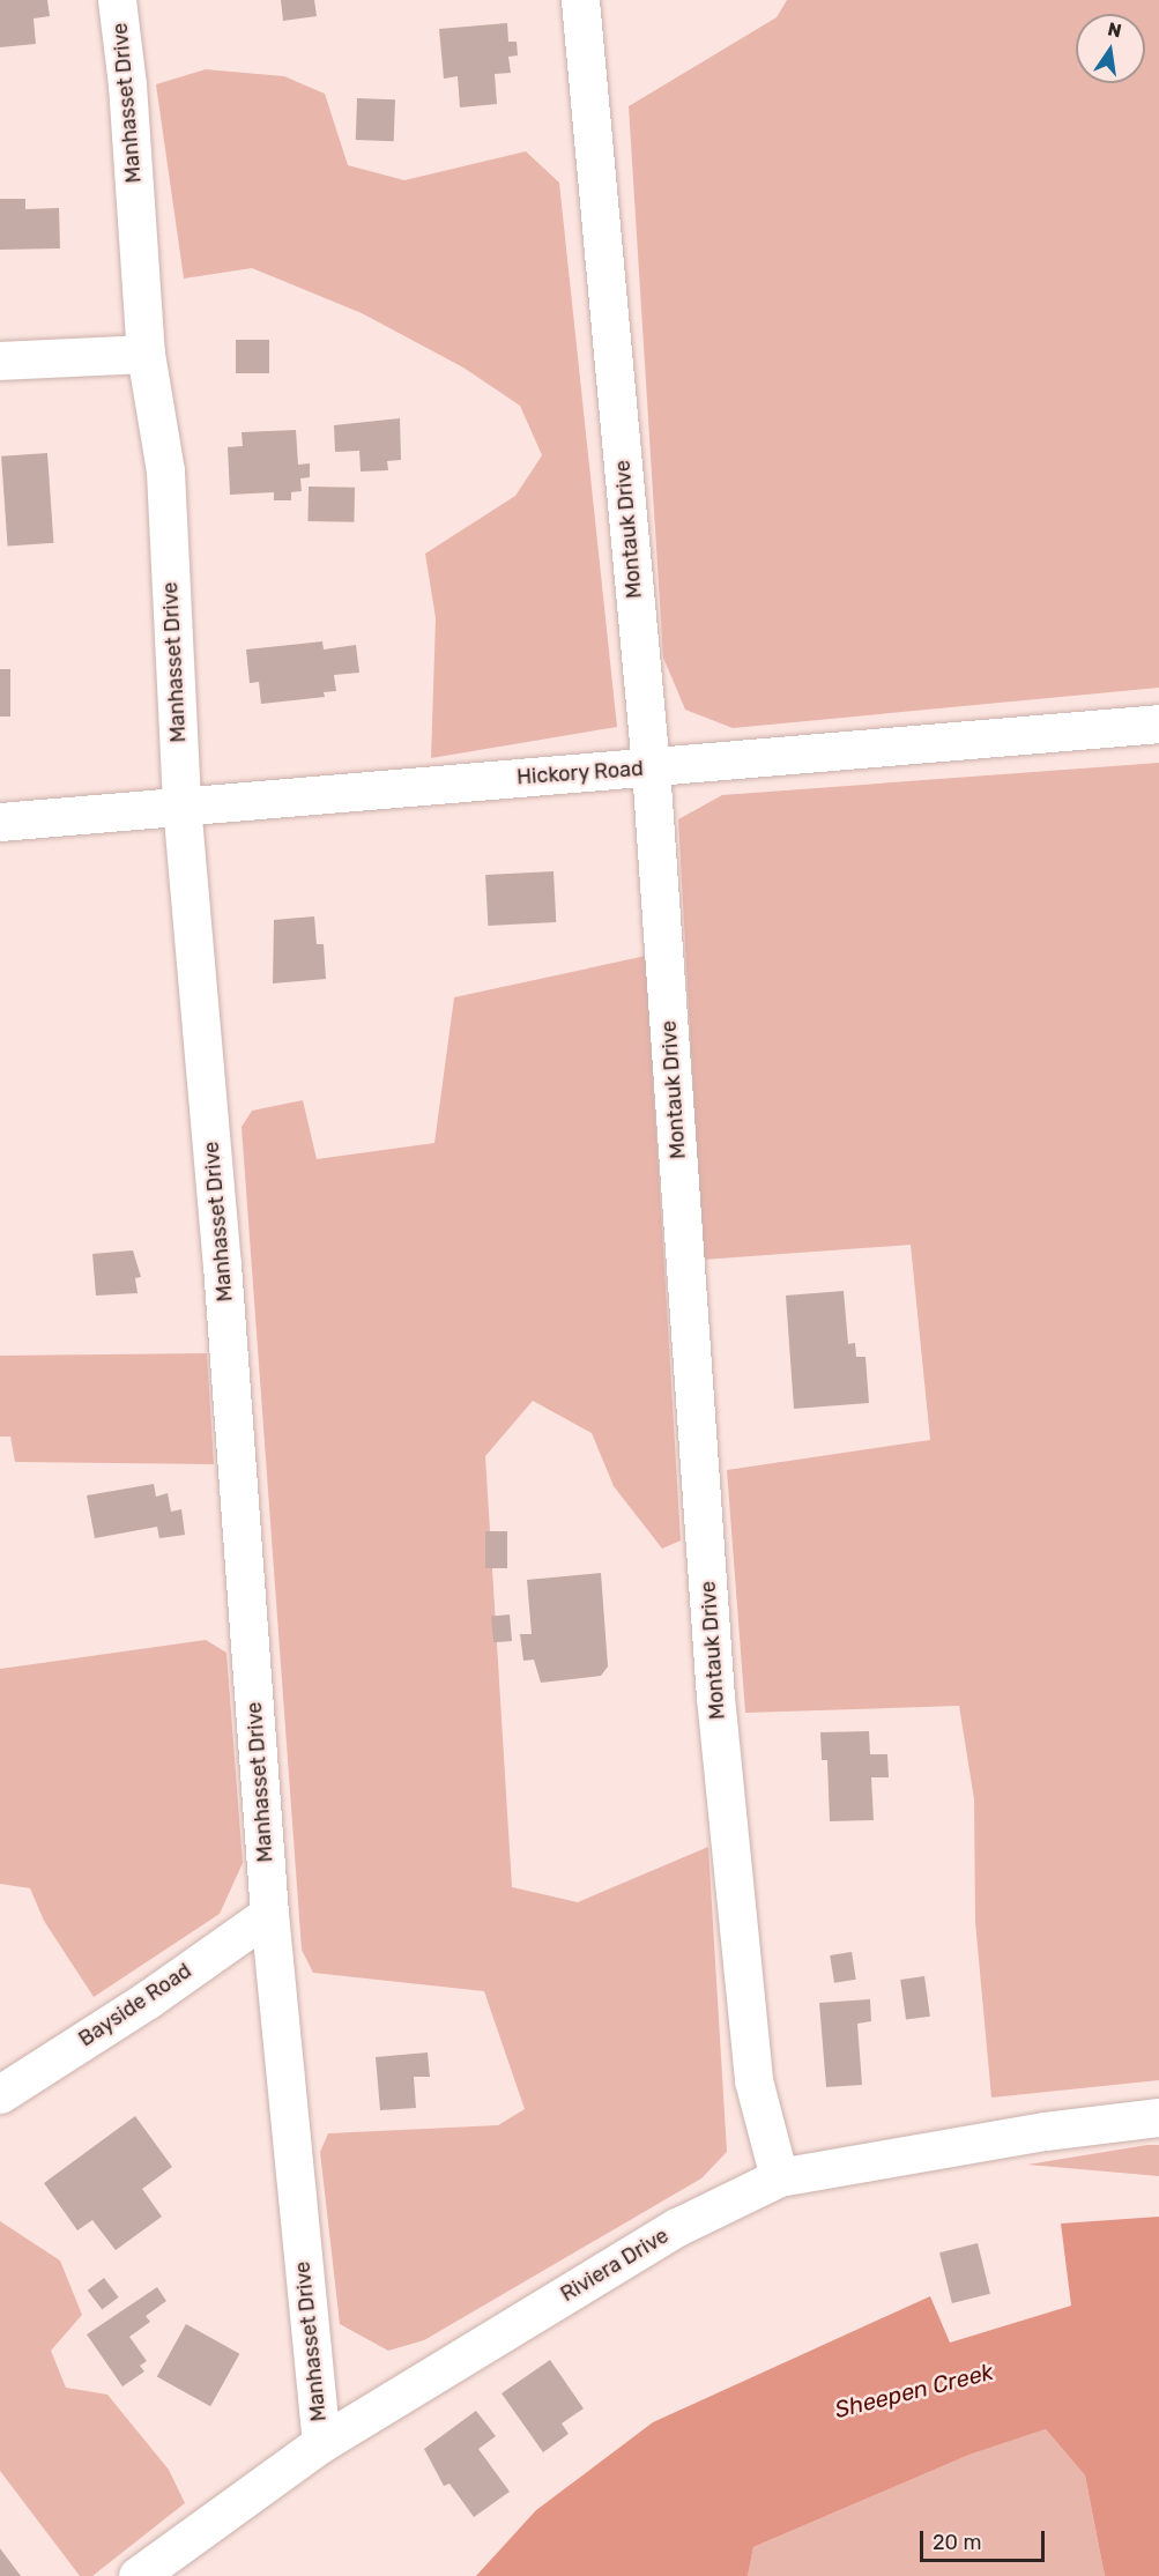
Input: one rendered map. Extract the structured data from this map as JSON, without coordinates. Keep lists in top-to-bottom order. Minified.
{"streets":{"street":["Manhasset Drive","Montauk Drive","Hickory Road","Bayside Road","Riviera Drive"]},"crossings":[["Manhasset Drive","Hickory Road"],["Manhasset Drive","Bayside Road"],["Manhasset Drive","Riviera Drive"],["Montauk Drive","Hickory Road"],["Montauk Drive","Riviera Drive"]],"water":["Sheepen Creek"],"scale_bar":"20 m","north":"top"}
